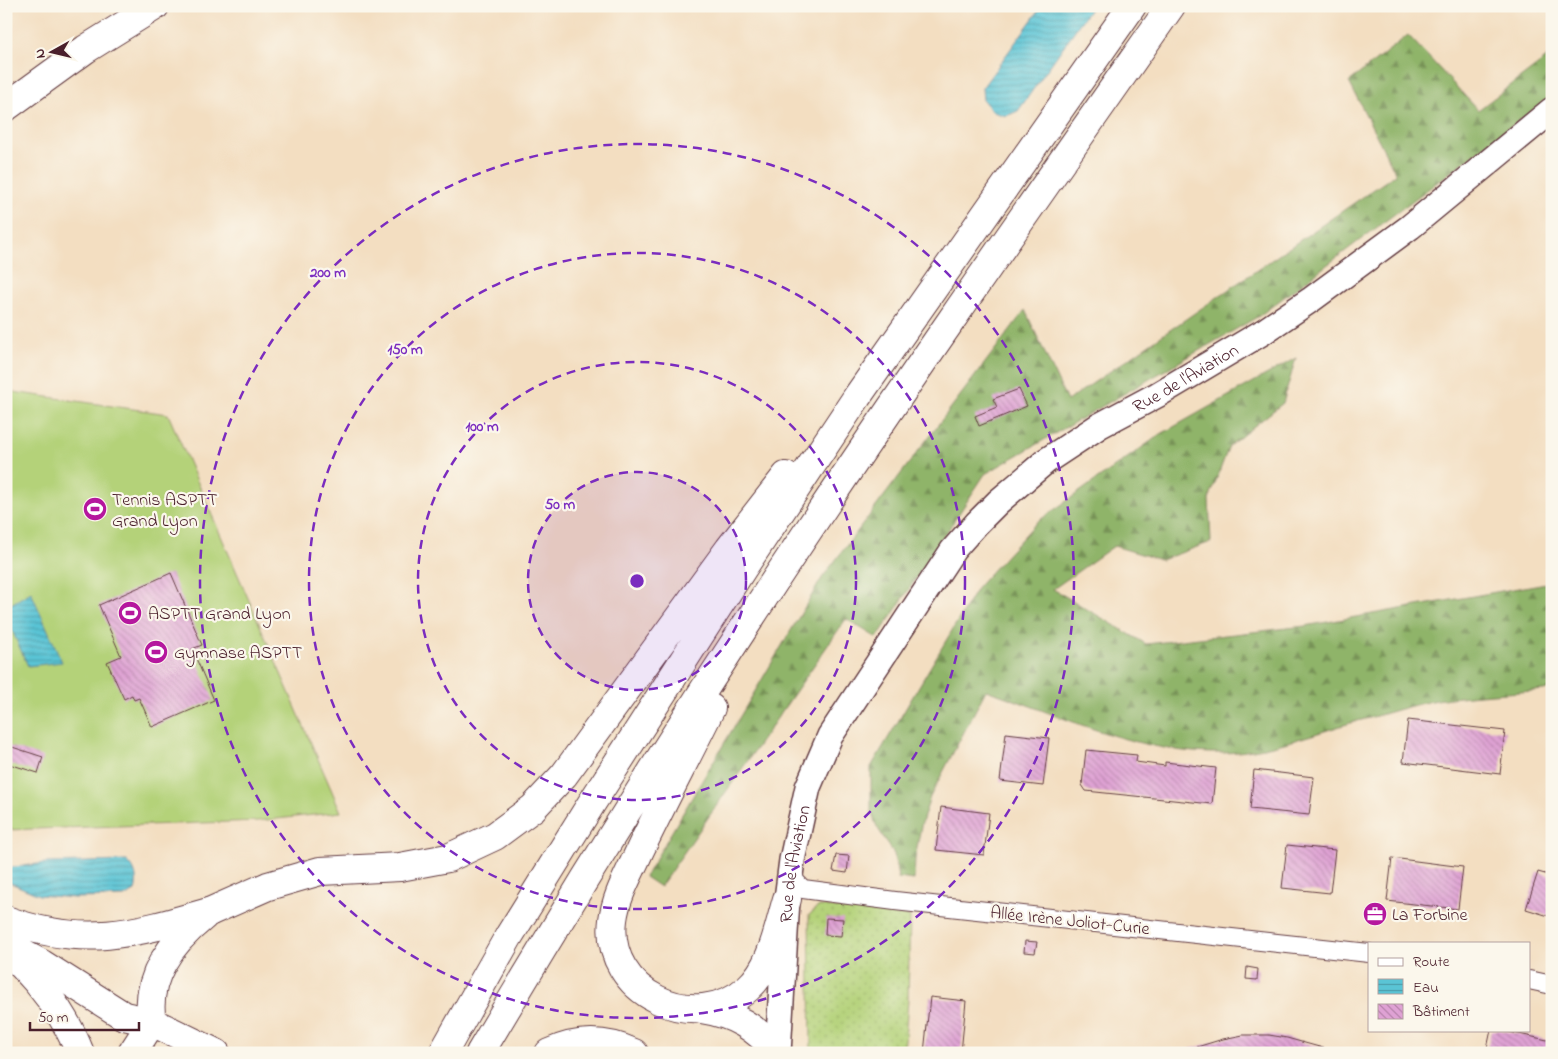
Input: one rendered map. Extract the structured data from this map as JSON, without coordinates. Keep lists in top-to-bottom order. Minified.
{"streets":{"street":["Rue de l'Aviation","Allée Irène Joliot-Curie"]},"crossings":[["Rue de l'Aviation","Allée Irène Joliot-Curie"]],"places":{"sports":["Tennis ASPTT Grand Lyon","ASPTT Grand Lyon","Gymnase ASPTT"],"office":["La Forbine"]},"legend":["Route","Eau","Bâtiment"],"scale_bar":"50 m","north":"left","rings":["200 m","150 m","100 m","50 m"]}
